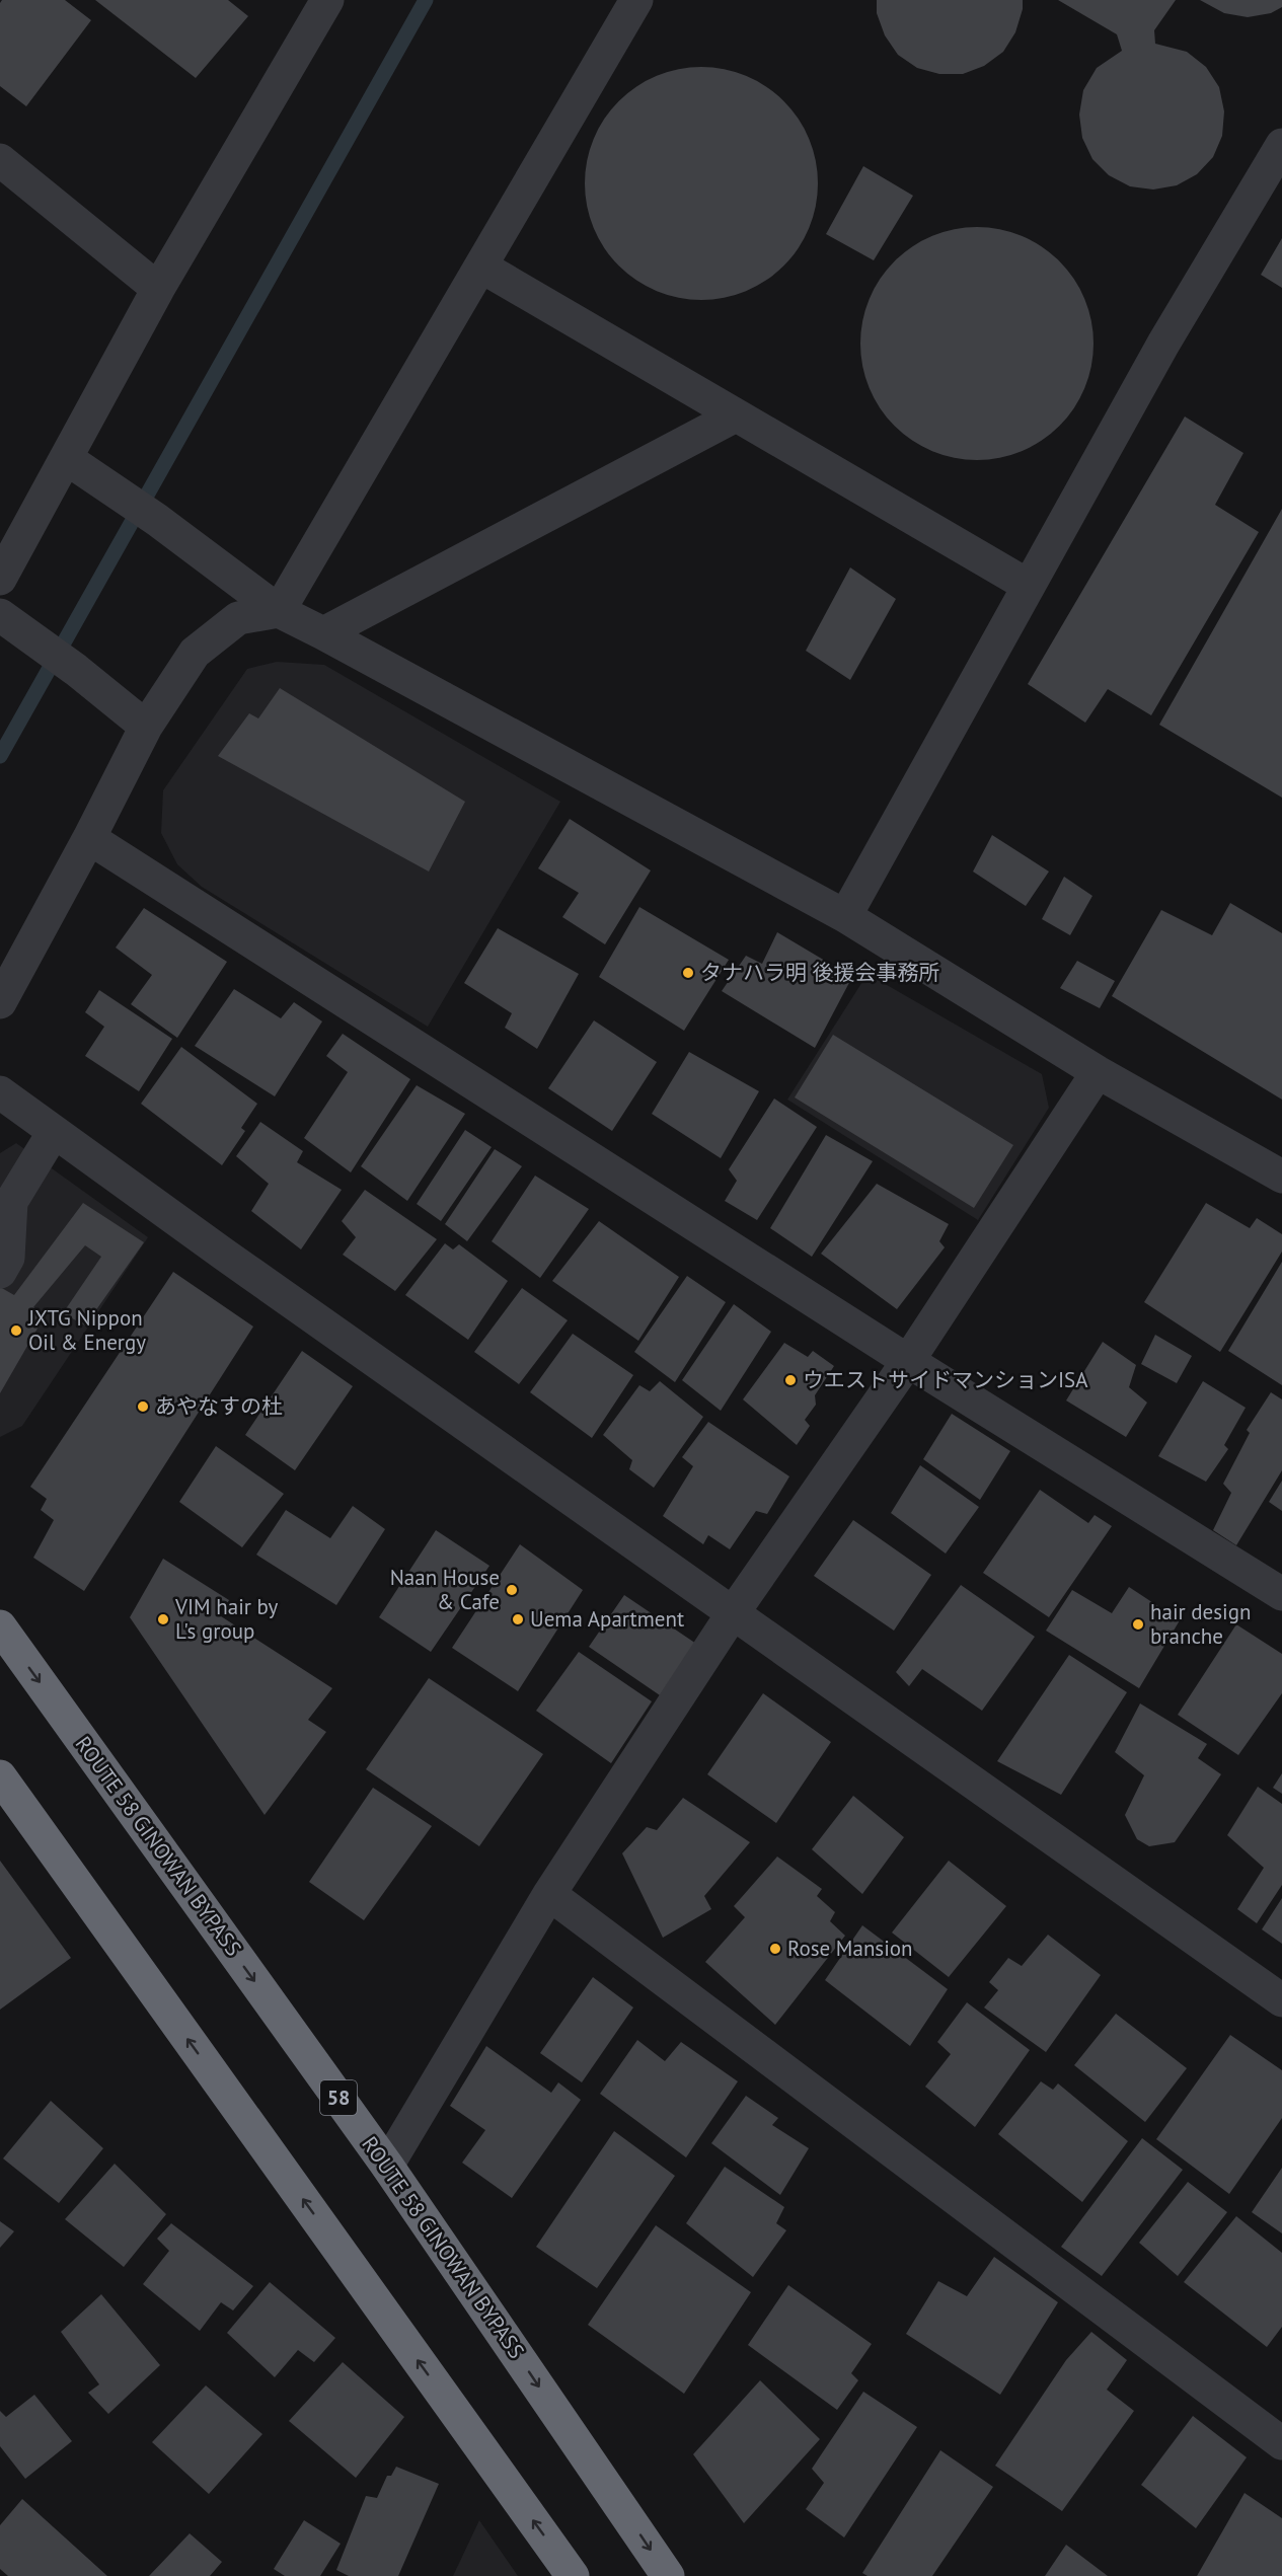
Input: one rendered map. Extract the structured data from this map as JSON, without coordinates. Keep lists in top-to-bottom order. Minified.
{"streets":{"highway":["ROUTE 58 GINOWAN BYPASS","58"]},"places":["タナハラ明 後援会事務所","JXTG Nippon Oil & Energy","ウエストサイドマンションISA","あやなすの杜","Naan House & Cafe","VIM hair by L's group","Uema Apartment","hair design branche","Rose Mansion"]}
